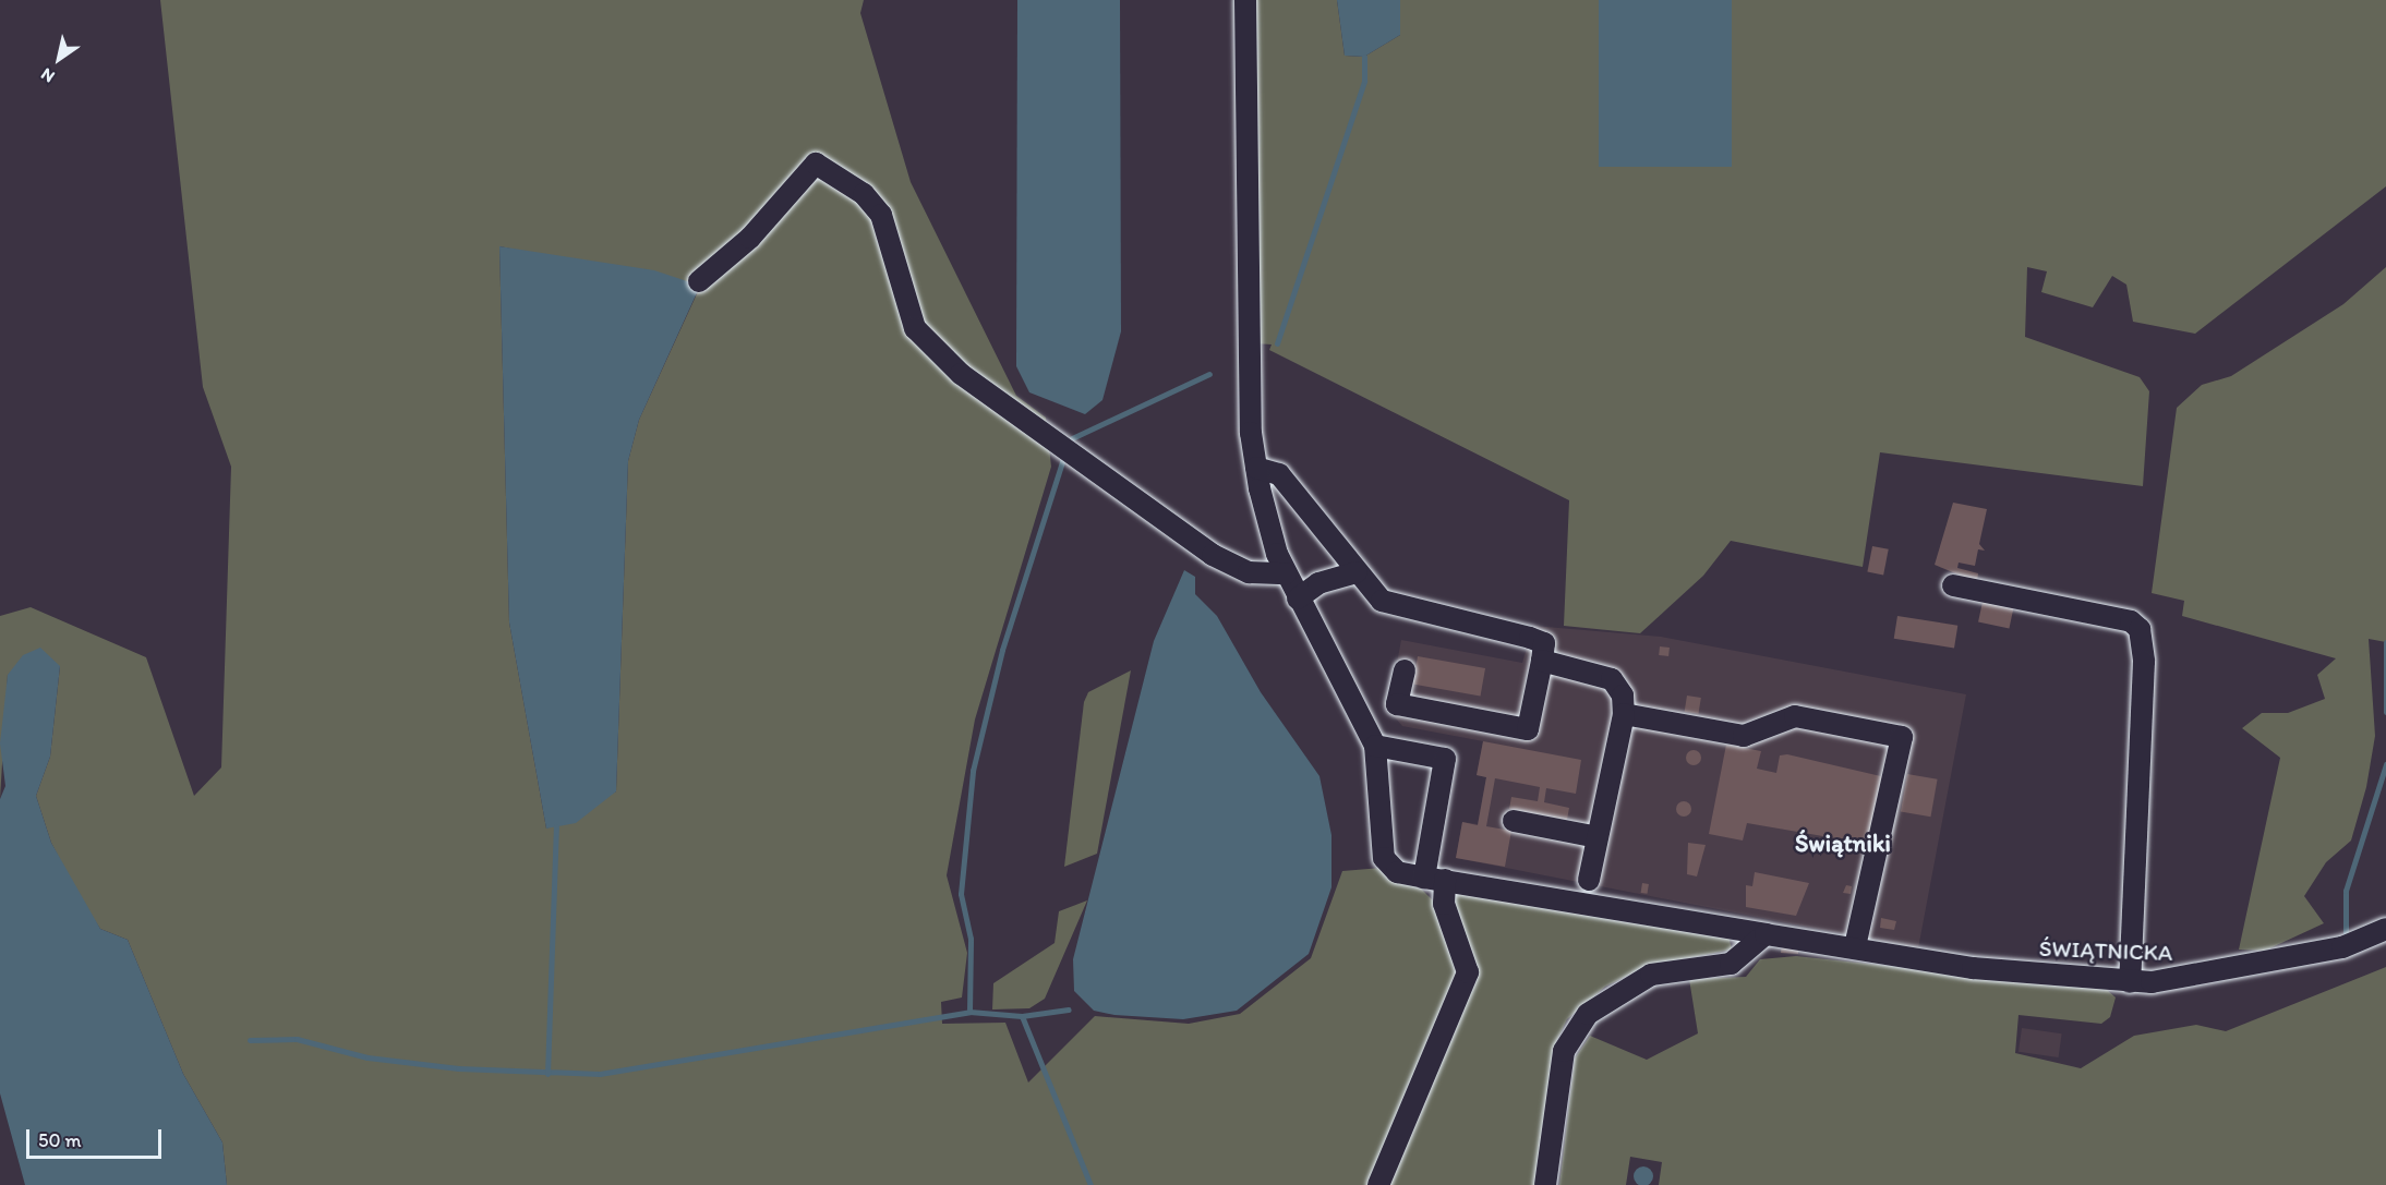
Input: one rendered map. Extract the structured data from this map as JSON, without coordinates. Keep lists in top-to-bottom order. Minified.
{"streets":{"street":["ŚWIĄTNICKA"]},"districts":["Świątniki"],"scale_bar":"50 m","north":"bottom left"}
